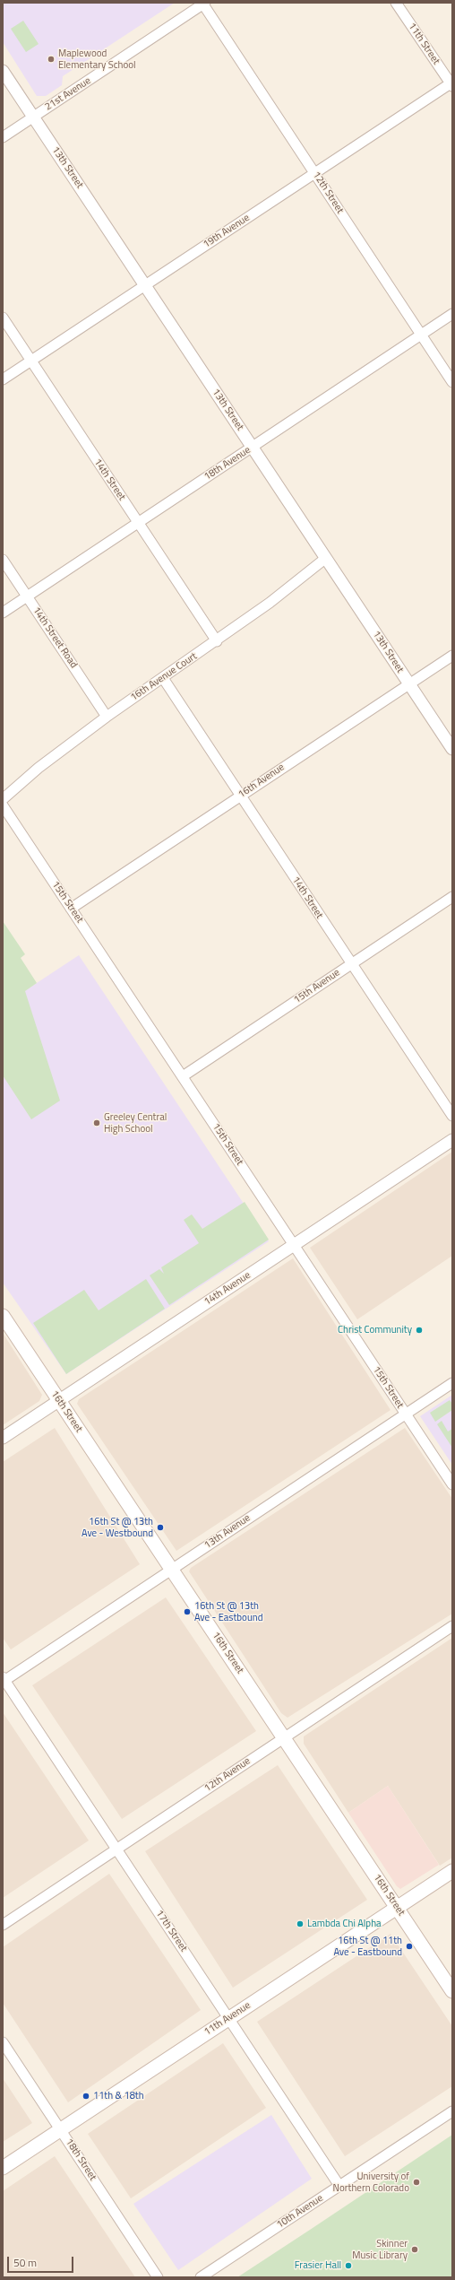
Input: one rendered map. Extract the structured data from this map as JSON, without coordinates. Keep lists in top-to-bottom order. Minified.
{"streets":{"main road":["16th Street","11th Avenue"],"street":["11th Street","21st Avenue","13th Street","12th Street","19th Avenue","18th Avenue","14th Street","14th Street Road","16th Avenue Court","16th Avenue","15th Street","15th Avenue","14th Avenue","13th Avenue","12th Avenue","17th Street","18th Street","10th Avenue"]},"crossings":[["11th Street","19th Avenue"],["21st Avenue","13th Street"],["21st Avenue","12th Street"],["13th Street","19th Avenue"],["13th Street","18th Avenue"],["13th Street","16th Avenue Court"],["13th Street","16th Avenue"],["12th Street","19th Avenue"],["12th Street","18th Avenue"],["19th Avenue","14th Street"],["18th Avenue","14th Street"],["18th Avenue","14th Street Road"],["14th Street","16th Avenue Court"],["14th Street","16th Avenue"],["14th Street","15th Avenue"],["14th Street Road","16th Avenue Court"],["16th Avenue","15th Street"],["15th Street","15th Avenue"],["15th Street","14th Avenue"],["15th Street","13th Avenue"],["14th Avenue","16th Street"],["16th Street","13th Avenue"],["16th Street","12th Avenue"],["16th Street","11th Avenue"],["13th Avenue","17th Street"],["12th Avenue","17th Street"],["17th Street","11th Avenue"],["17th Street","10th Avenue"],["11th Avenue","18th Street"]],"places":["Maplewood Elementary School","Greeley Central High School","Christ Community","16th St @ 13th Ave - Westbound","16th St @ 13th Ave - Eastbound","Lambda Chi Alpha","16th St @ 11th Ave - Eastbound","11th & 18th","University of Northern Colorado","Skinner Music Library","Frasier Hall"],"scale_bar":"50 m"}
